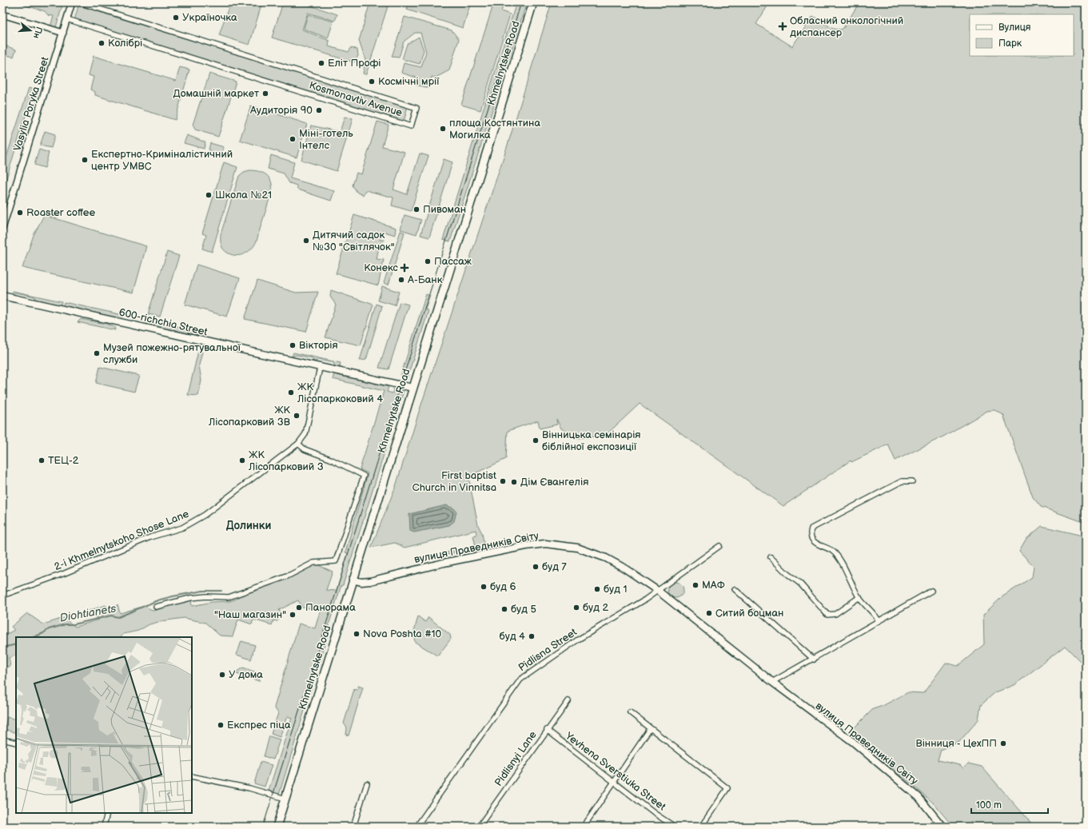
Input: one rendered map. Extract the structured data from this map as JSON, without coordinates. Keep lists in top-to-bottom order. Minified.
{"streets":{"main road":["Khmelnytske Road","600-richchia Street","вулиця Праведників Світу"],"street":["Kosmonavtiv Avenue","Vasylia Poryka Street","2-i Khmelnytskoho Shose Lane","Pidlisna Street","Pidlisnyi Lane","Yevhena Sverstiuka Street"]},"crossings":[["Khmelnytske Road","600-richchia Street"],["Khmelnytske Road","вулиця Праведників Світу"],["Kosmonavtiv Avenue","Vasylia Poryka Street"],["600-richchia Street","2-i Khmelnytskoho Shose Lane"],["вулиця Праведників Світу","Pidlisna Street"],["Pidlisnyi Lane","Yevhena Sverstiuka Street"]],"districts":["Долинки"],"water":["Diohtianets"],"places":{"other":["Україночка","Колібрі","Еліт Профі","Космічні мрії","Домашній маркет","Аудиторія 90","площа Костянтина Могилка","Міні-готель Інтелс","Експертно-Криміналістичний центр УМВС","Школа №21","Пивоман","Roaster coffee","Дитячий садок №30 \"Світлячок\"","Пассаж","А-Банк","Вікторія","Музей пожежно-рятувальної служби","ЖК Лісопаркоковий 4","ЖК Лісопарковий 3В","Вінницька семінарія біблійної експозиції","ТЕЦ-2","ЖК Лісопарковий 3","First baptist Church in Vinnitsa","Дім Євангелія","буд 7","МАФ","буд 6","буд 1","Панорама","буд 2","буд 5","Ситий боцман","\"Наш магазин\"","Nova Poshta #10","буд 4","У дома","Експрес піца","Вінниця - ЦехПП"],"health":["Обласний онкологічний диспансер","Конекс"]},"legend":["Вулиця","Парк"],"scale_bar":"100 m","north":"right"}
